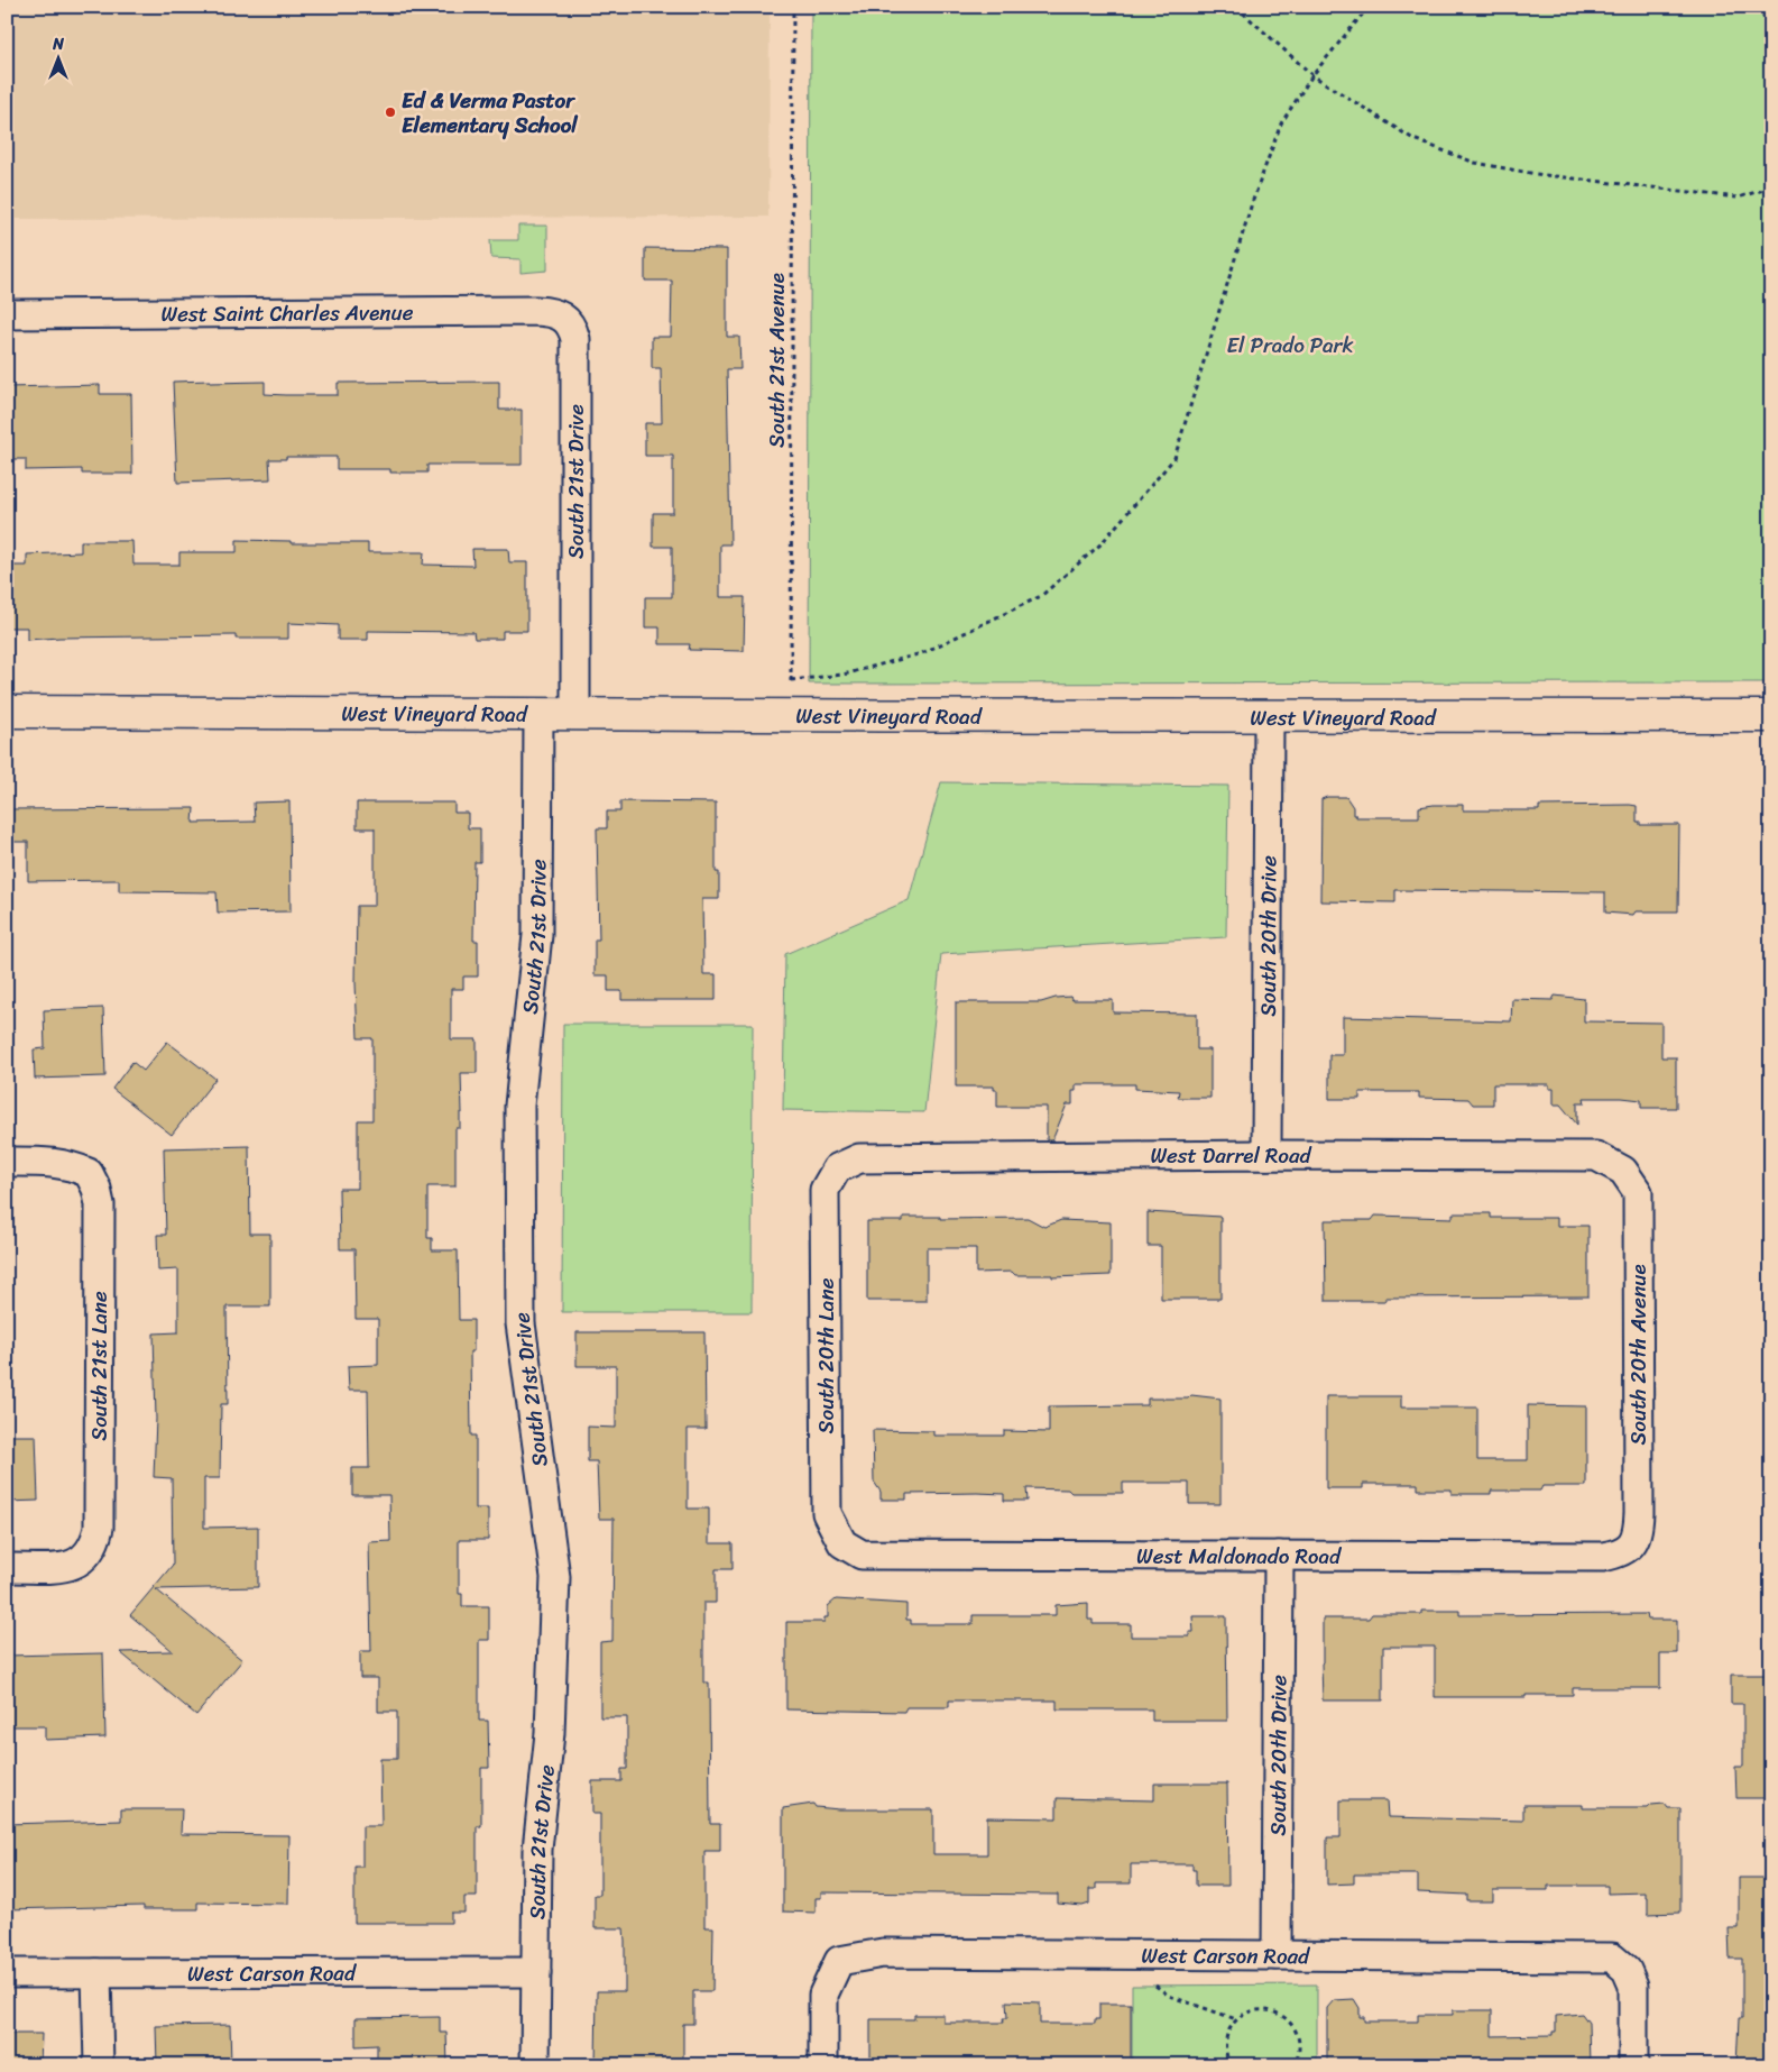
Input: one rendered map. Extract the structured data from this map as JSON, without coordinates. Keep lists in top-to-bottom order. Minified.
{"streets":{"street":["West Saint Charles Avenue","South 21st Drive","West Vineyard Road","South 20th Drive","West Darrel Road","South 20th Avenue","South 20th Lane","South 21st Lane","West Maldonado Road","West Carson Road"],"path":["South 21st Avenue"]},"crossings":[["West Saint Charles Avenue","South 21st Drive"],["South 21st Avenue","West Vineyard Road"],["South 21st Drive","West Vineyard Road"],["South 21st Drive","West Carson Road"],["West Vineyard Road","South 20th Drive"],["South 20th Drive","West Darrel Road"],["South 20th Drive","West Maldonado Road"],["South 20th Drive","West Carson Road"],["West Darrel Road","South 20th Avenue"],["West Darrel Road","South 20th Lane"],["South 20th Avenue","West Maldonado Road"],["South 20th Lane","West Maldonado Road"]],"parks":["El Prado Park"],"places":["Ed & Verma Pastor Elementary School"],"north":"top"}
